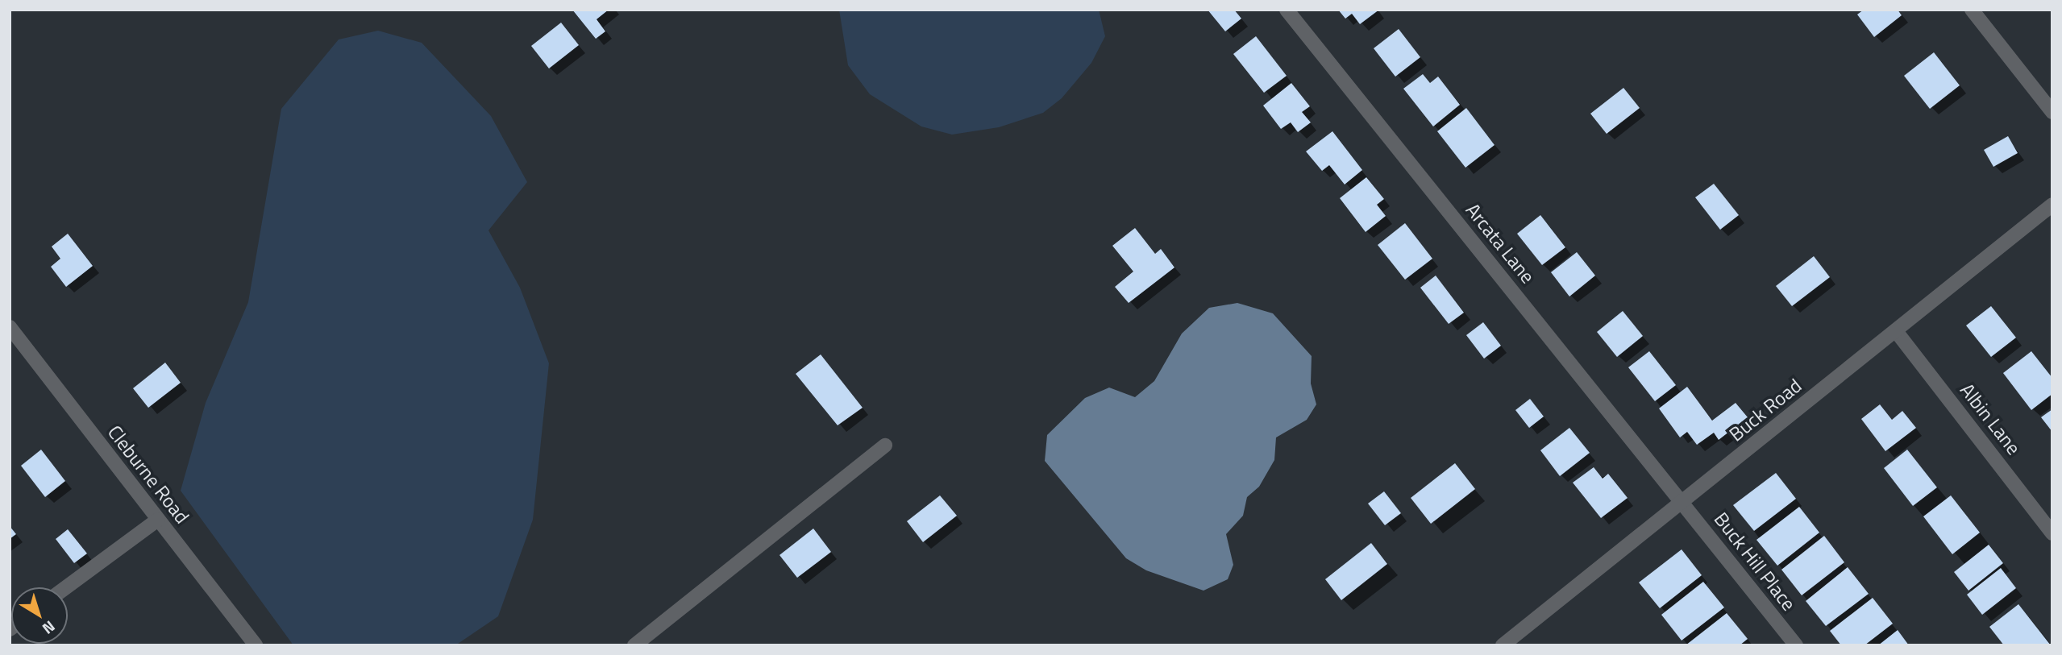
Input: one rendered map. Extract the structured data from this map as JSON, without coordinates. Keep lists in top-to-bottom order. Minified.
{"streets":{"street":["Arcata Lane","Buck Road","Albin Lane","Cleburne Road","Buck Hill Place"]},"crossings":[["Arcata Lane","Buck Road"],["Arcata Lane","Buck Hill Place"],["Buck Road","Albin Lane"],["Buck Road","Buck Hill Place"]],"north":"bottom right"}
